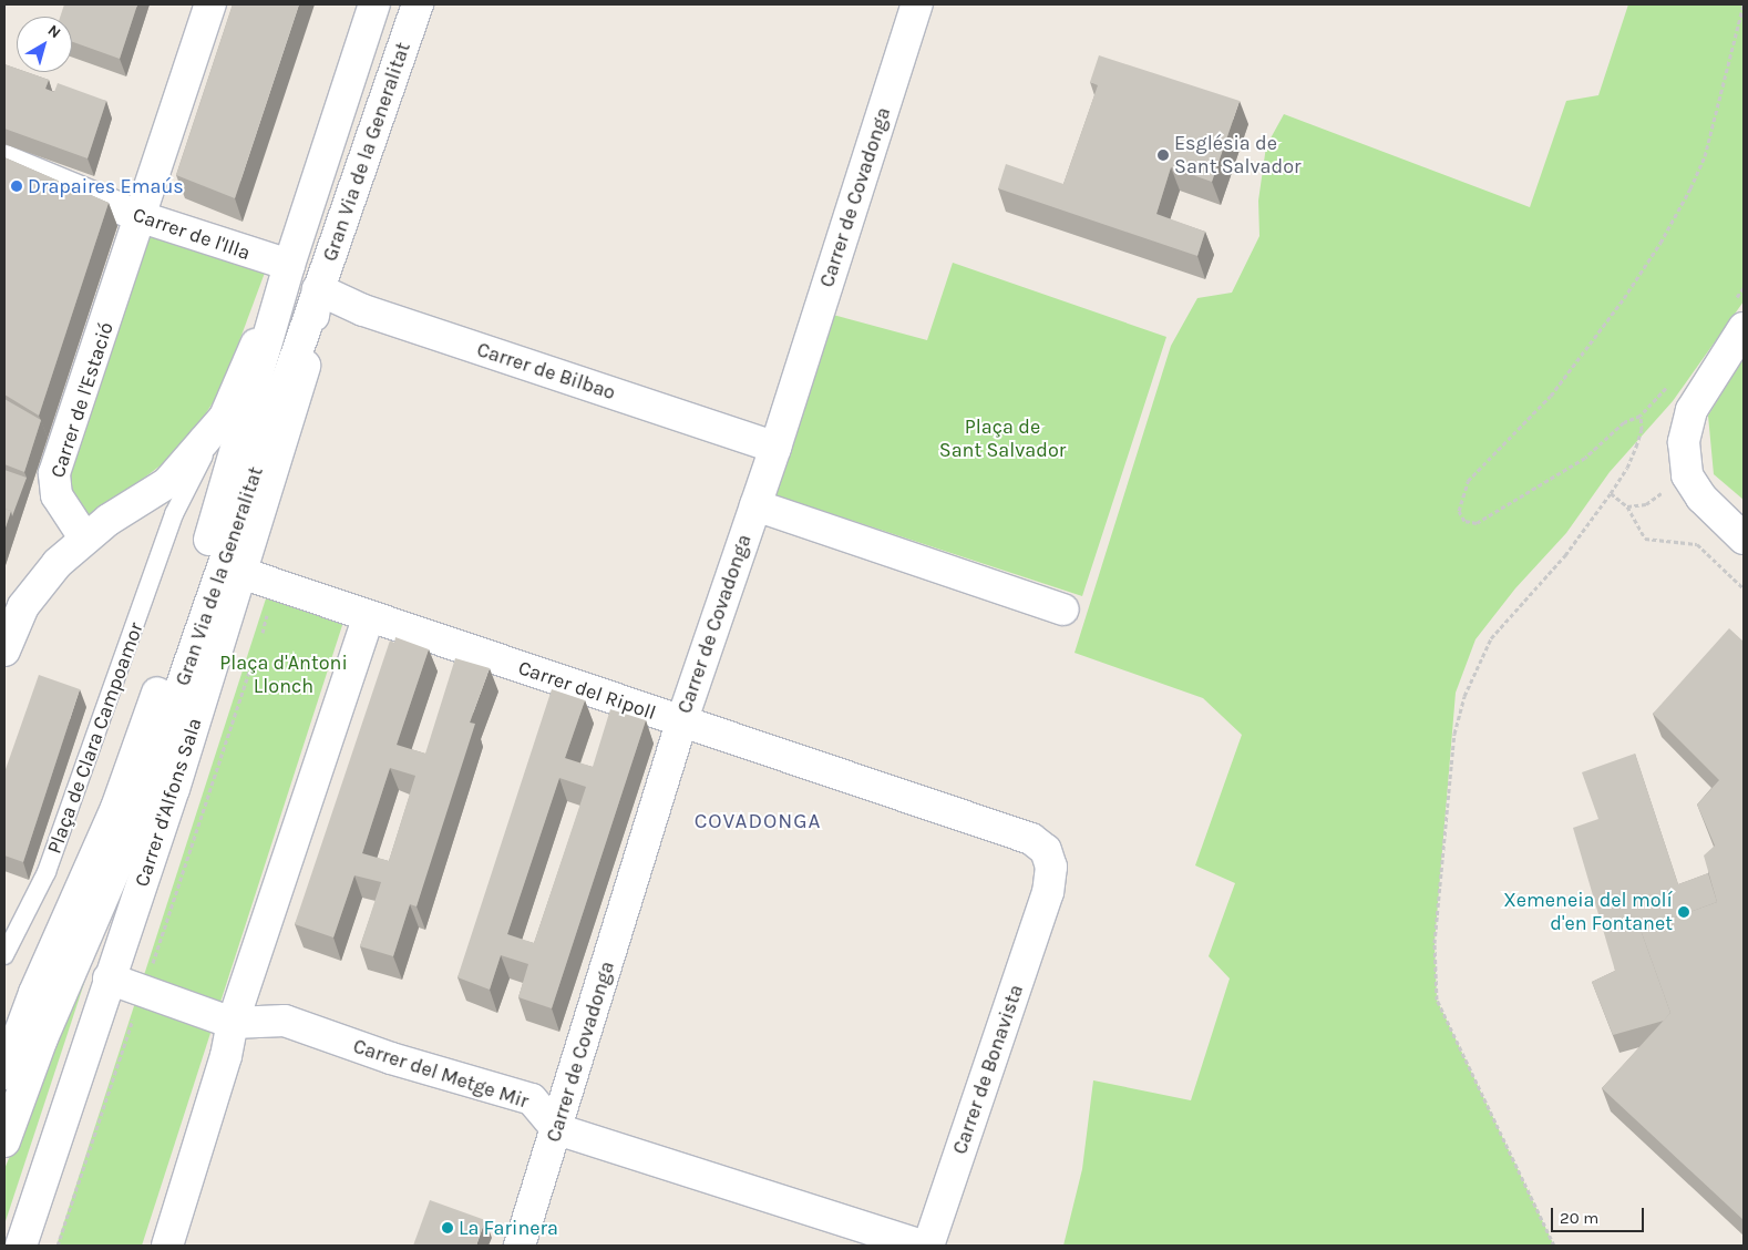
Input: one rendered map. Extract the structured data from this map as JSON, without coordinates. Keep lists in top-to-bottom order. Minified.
{"streets":{"street":["Gran Via de la Generalitat","Carrer de Covadonga","Carrer de l'Illa","Carrer de Bilbao","Carrer de l'Estació","Carrer del Ripoll","Carrer d'Alfons Sala","Carrer de Bonavista","Carrer del Metge Mir"],"lane":["Plaça de Clara Campoamor"]},"crossings":[["Gran Via de la Generalitat","Carrer de l'Illa"],["Gran Via de la Generalitat","Carrer de Bilbao"],["Gran Via de la Generalitat","Carrer d'Alfons Sala"],["Carrer de Covadonga","Carrer de Bilbao"],["Carrer de Covadonga","Carrer del Ripoll"],["Carrer de Covadonga","Carrer del Metge Mir"],["Carrer de l'Illa","Carrer de l'Estació"],["Carrer de Bilbao","Carrer d'Alfons Sala"],["Carrer del Ripoll","Carrer d'Alfons Sala"],["Carrer del Ripoll","Carrer de Bonavista"],["Carrer d'Alfons Sala","Carrer del Metge Mir"]],"districts":["COVADONGA"],"parks":["Plaça de Sant Salvador","Plaça d'Antoni Llonch"],"places":["Església de Sant Salvador","Drapaires Emaús","Xemeneia del molí d'en Fontanet","La Farinera"],"scale_bar":"20 m","north":"top right"}
